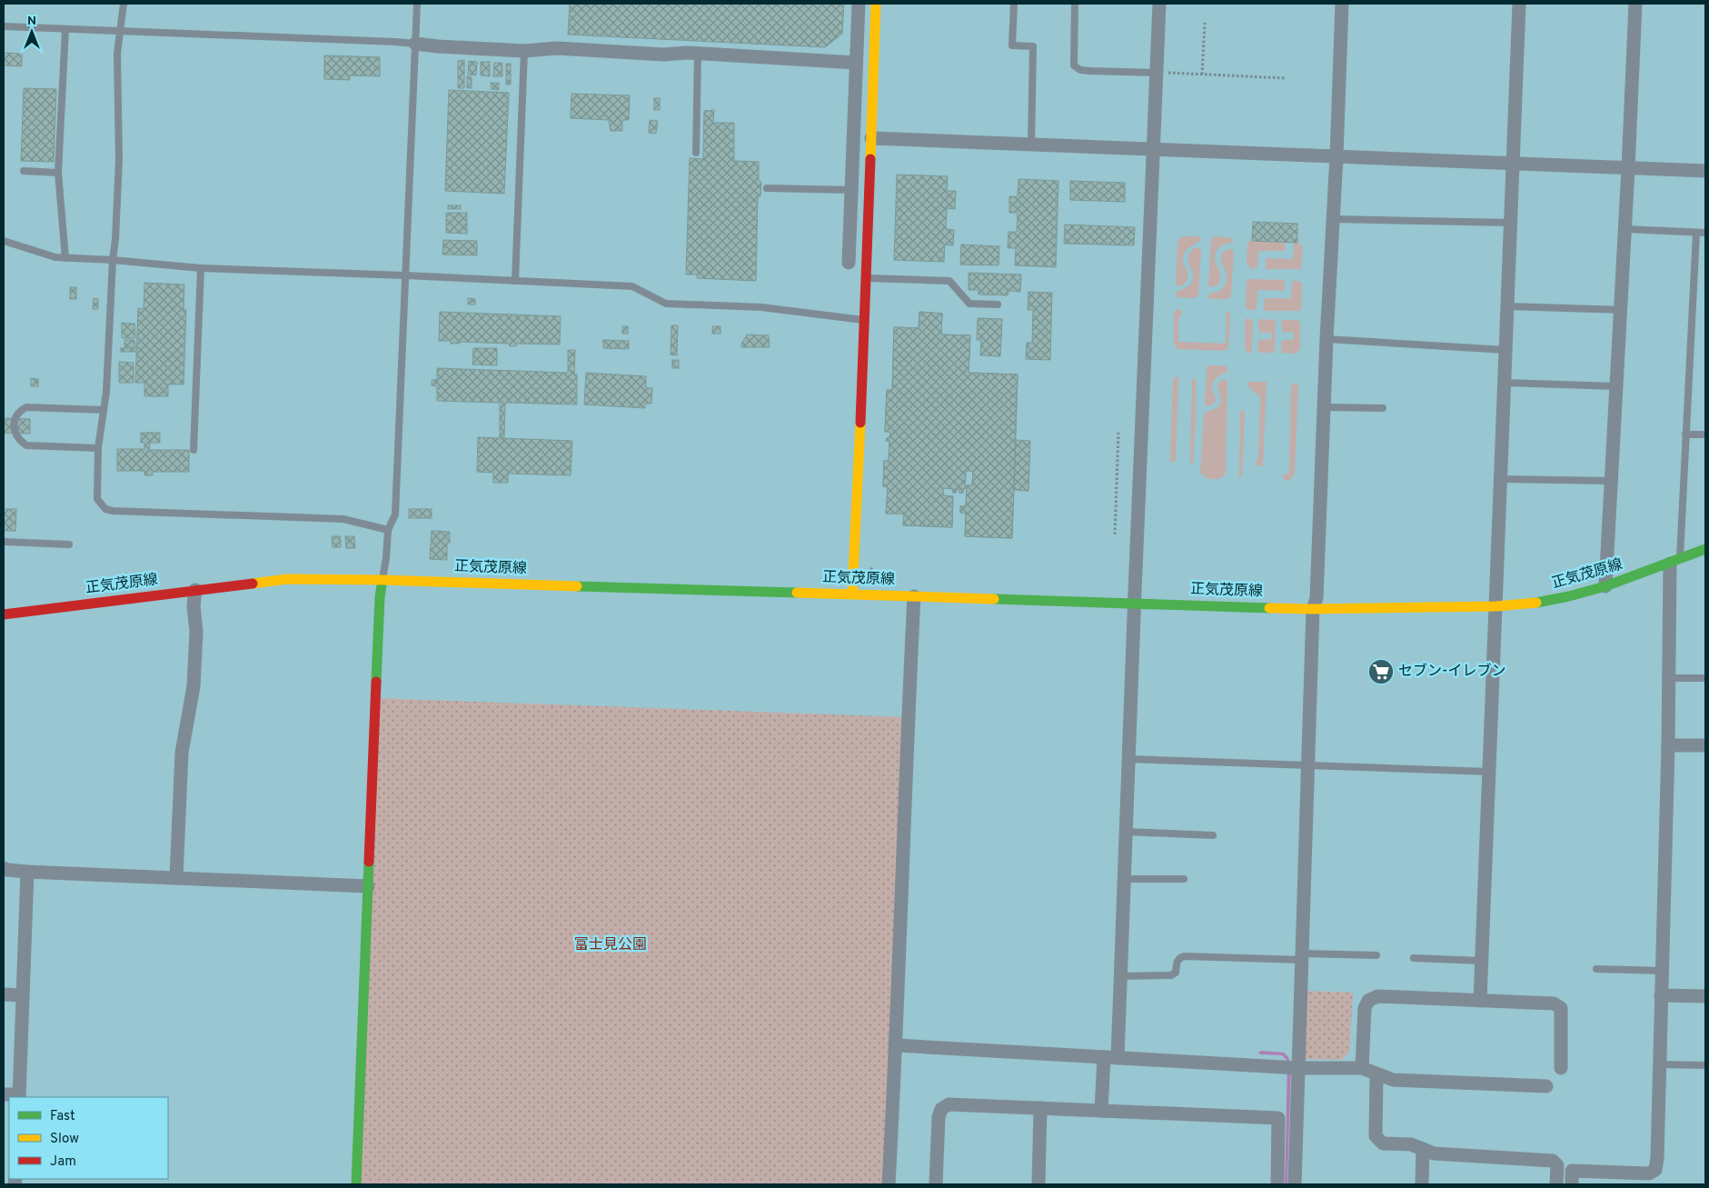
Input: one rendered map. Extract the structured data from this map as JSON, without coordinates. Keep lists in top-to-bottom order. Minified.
{"streets":{"main road":["正気茂原線"]},"parks":["富士見公園"],"places":{"supermarket":["セブン-イレブン"]},"legend":["Fast","Slow","Jam"],"north":"top"}
